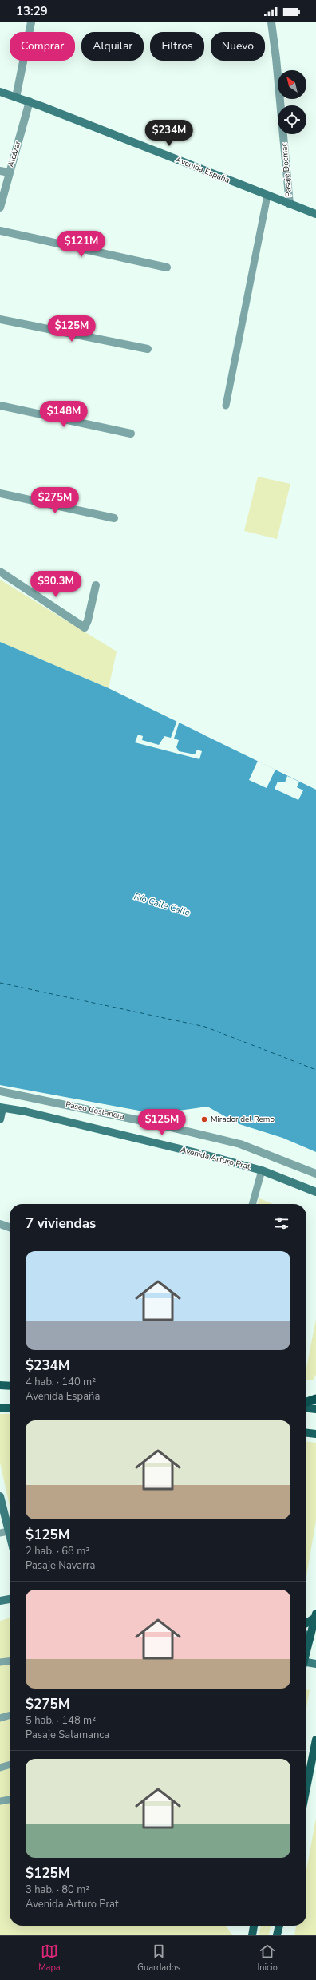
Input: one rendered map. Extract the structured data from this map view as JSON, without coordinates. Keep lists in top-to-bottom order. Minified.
{"streets":{"main road":["Avenida España","Avenida Arturo Prat"],"street":["Alcázar","Pasaje Docmac","Paseo Costanera"]},"crossings":[["Alcázar","Avenida España"],["Avenida España","Pasaje Docmac"]],"water":["Río Calle Calle"],"places":["Mirador del Remo"],"north":"top left","page":{"status":"13:29","chip":["Comprar","Alquilar","Filtros","Nuevo"],"price":["$234M","$121M","$125M","$148M","$275M","$90.3M","$125M"],"heading":"7 viviendas","list":[{"name":"$234M","note":"4 hab. · 140 m² · Avenida España"},{"name":"$125M","note":"2 hab. · 68 m² · Pasaje Navarra"},{"name":"$275M","note":"5 hab. · 148 m² · Pasaje Salamanca"},{"name":"$125M","note":"3 hab. · 80 m² · Avenida Arturo Prat"}],"tabs":["Mapa","Guardados","Inicio"]}}
